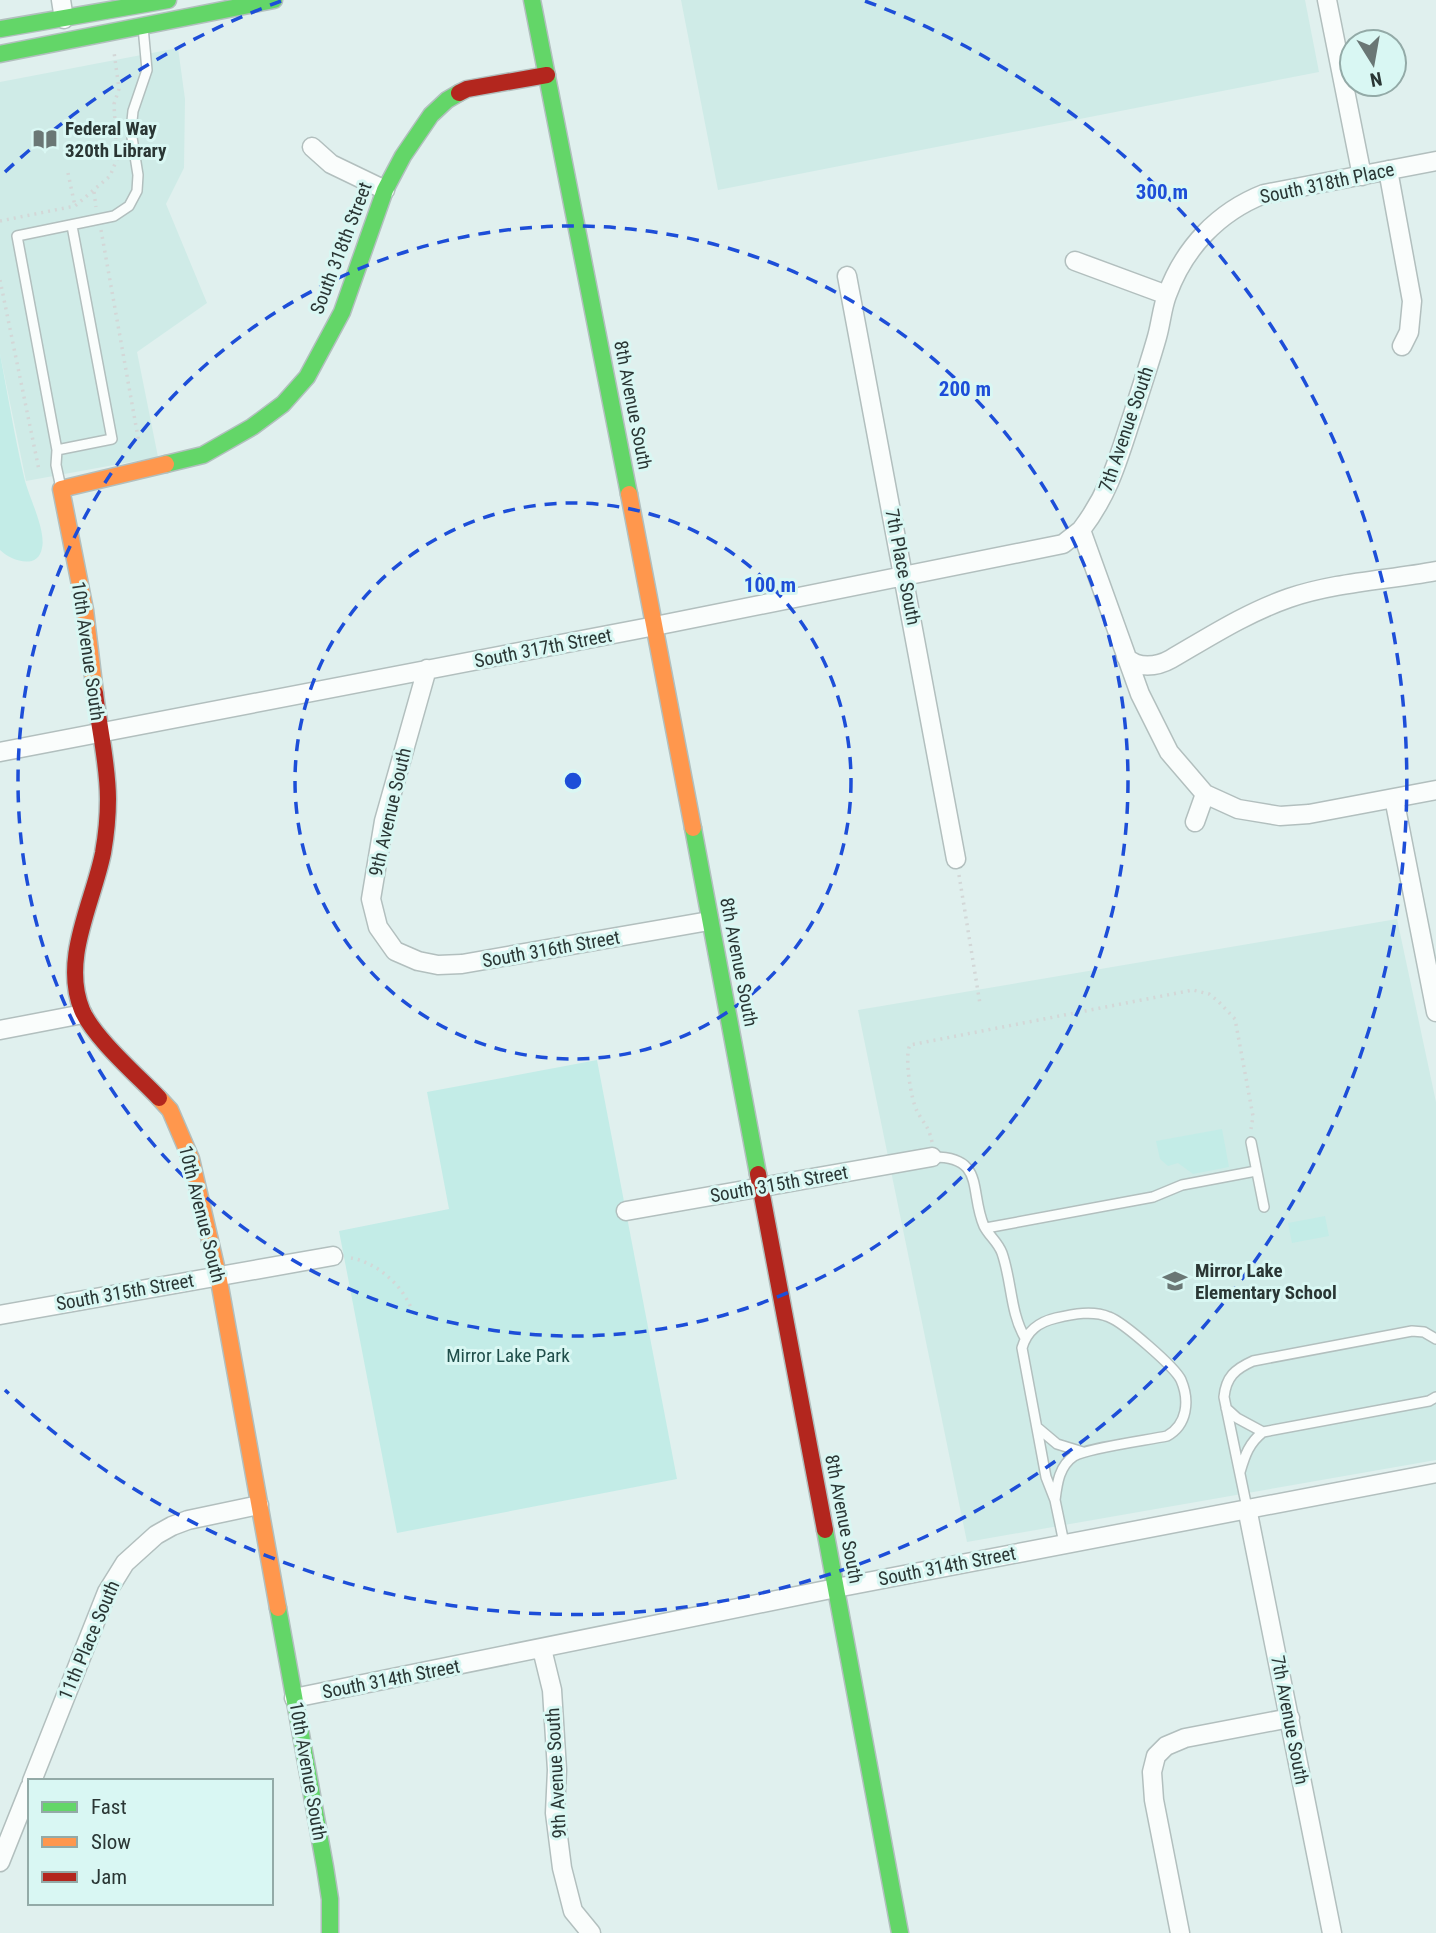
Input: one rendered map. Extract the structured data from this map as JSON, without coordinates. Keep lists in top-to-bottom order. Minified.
{"streets":{"street":["South 318th Place","South 318th Street","8th Avenue South","7th Avenue South","7th Place South","South 317th Street","10th Avenue South","9th Avenue South","South 316th Street","South 315th Street","South 314th Street","11th Place South"]},"crossings":[["South 318th Place","7th Avenue South"],["South 318th Street","8th Avenue South"],["South 318th Street","10th Avenue South"],["8th Avenue South","South 317th Street"],["8th Avenue South","South 316th Street"],["8th Avenue South","South 315th Street"],["8th Avenue South","South 314th Street"],["7th Avenue South","South 317th Street"],["7th Avenue South","South 314th Street"],["7th Place South","South 317th Street"],["South 317th Street","10th Avenue South"],["South 317th Street","9th Avenue South"],["10th Avenue South","South 315th Street"],["10th Avenue South","South 314th Street"],["10th Avenue South","11th Place South"],["9th Avenue South","South 316th Street"],["9th Avenue South","South 314th Street"]],"parks":["Mirror Lake Park"],"places":{"library":["Federal Way 320th Library"],"school or university":["Mirror Lake Elementary School"]},"legend":["Fast","Slow","Jam"],"north":"bottom","rings":["300 m","200 m","100 m"]}
